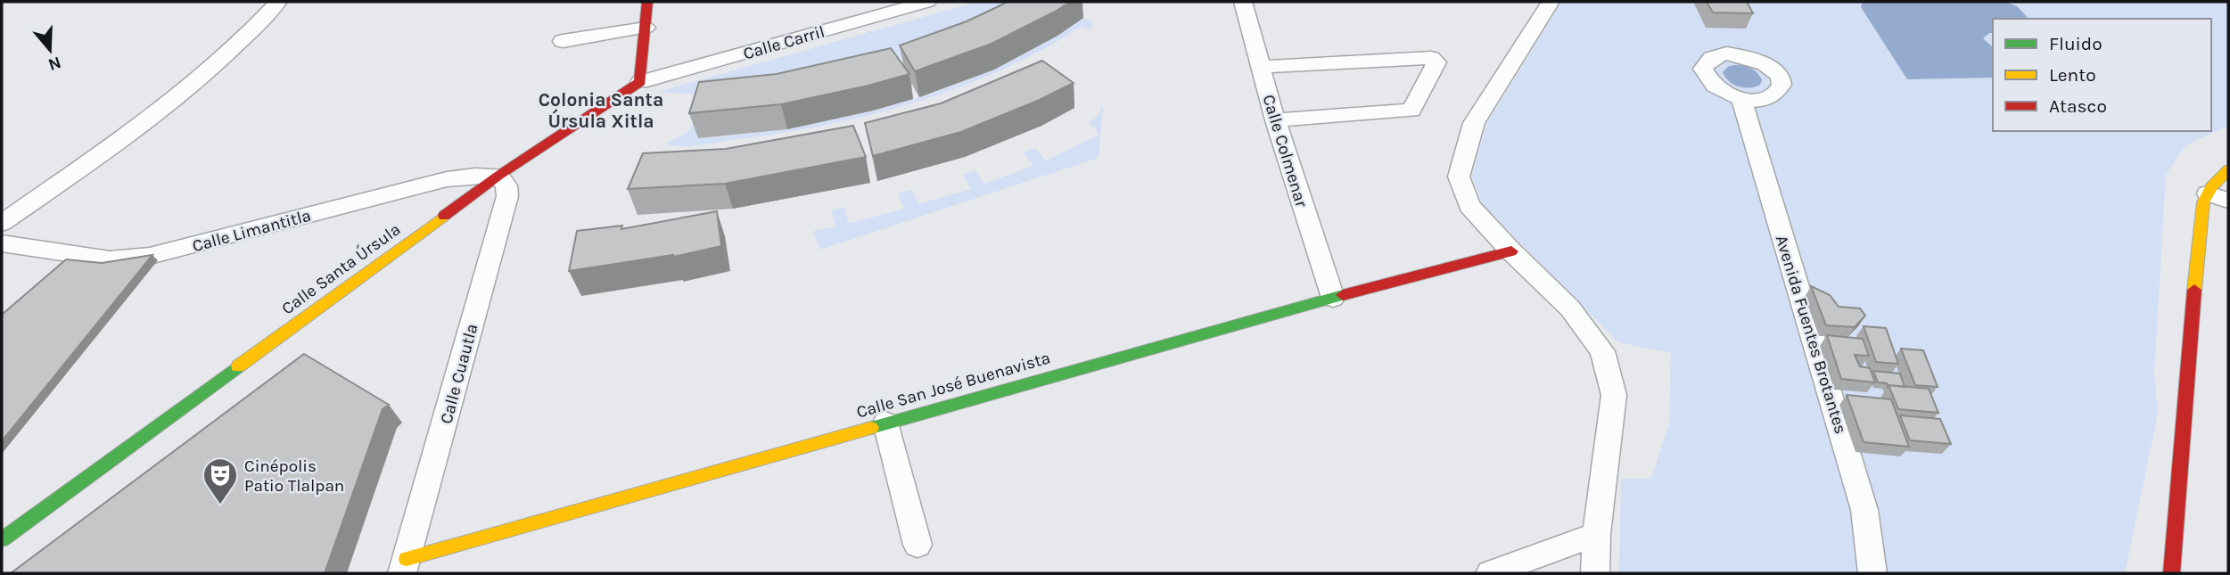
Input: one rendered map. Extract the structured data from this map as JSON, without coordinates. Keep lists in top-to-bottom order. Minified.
{"streets":{"street":["Calle Carril","Calle Colmenar","Calle Limantitla","Calle Santa Úrsula","Avenida Fuentes Brotantes","Calle Cuautla","Calle San José Buenavista"]},"crossings":[["Calle Carril","Calle Santa Úrsula"],["Calle Colmenar","Calle San José Buenavista"],["Calle Limantitla","Calle Santa Úrsula"],["Calle Limantitla","Calle Cuautla"],["Calle Santa Úrsula","Calle Cuautla"],["Calle Cuautla","Calle San José Buenavista"]],"districts":["Colonia Santa Úrsula Xitla"],"places":{"theatre":["Cinépolis Patio Tlalpan"]},"legend":["Fluido","Lento","Atasco"],"north":"bottom"}
